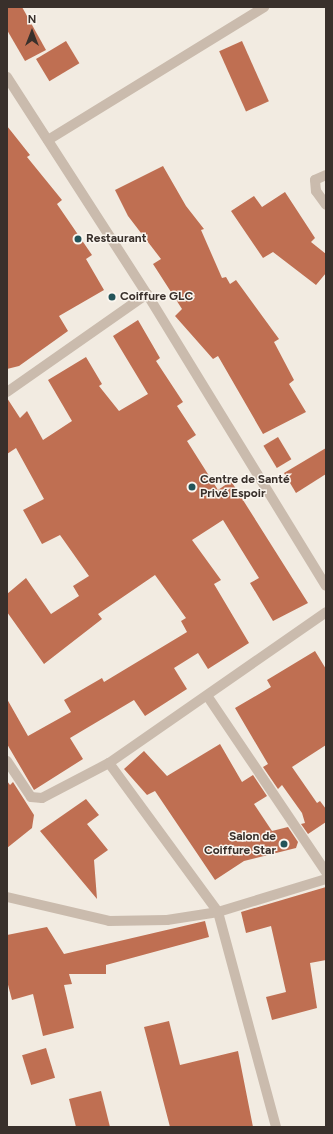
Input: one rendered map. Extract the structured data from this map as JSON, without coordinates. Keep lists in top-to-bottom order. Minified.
{"places":["Restaurant","Coiffure GLC","Centre de Santé Privé Espoir","Salon de Coiffure Star"],"north":"top"}
